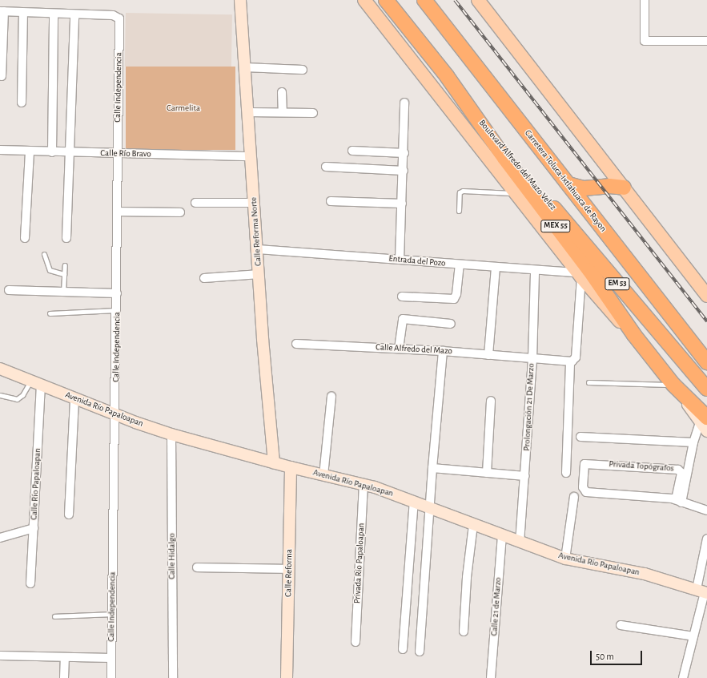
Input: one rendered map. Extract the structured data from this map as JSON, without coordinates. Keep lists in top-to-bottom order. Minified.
{"streets":{"highway":["Boulevard Alfredo del Mazo Velez","Carretera Toluca-Ixtlahuaca de Rayon","MEX 55","EM 53"],"main road":["Calle Reforma Norte","Avenida Río Papaloapan","Calle Reforma"],"street":["Calle Independencia","Calle Río Bravo","Entrada del Pozo","Calle Alfredo del Mazo","Prolongación 21 De Marzo","Privada Topógrafos","Calle Río Papaloapan","Calle Hidalgo","Privada Río Papaloapan","Calle 21 de Marzo"]},"crossings":[["Calle Independencia","Calle Río Bravo"],["Calle Independencia","Avenida Río Papaloapan"],["Calle Río Bravo","Calle Reforma Norte"],["Boulevard Alfredo del Mazo Velez","MEX 55"],["Calle Reforma Norte","Entrada del Pozo"],["Calle Reforma Norte","Avenida Río Papaloapan"],["Entrada del Pozo","Prolongación 21 De Marzo"],["Calle Alfredo del Mazo","Prolongación 21 De Marzo"],["Prolongación 21 De Marzo","Avenida Río Papaloapan"],["Avenida Río Papaloapan","Calle Río Papaloapan"],["Avenida Río Papaloapan","Calle Hidalgo"],["Avenida Río Papaloapan","Privada Río Papaloapan"],["Avenida Río Papaloapan","Calle Reforma"],["Avenida Río Papaloapan","Calle 21 de Marzo"]],"parks":["Carmelita"],"scale_bar":"50 m"}
